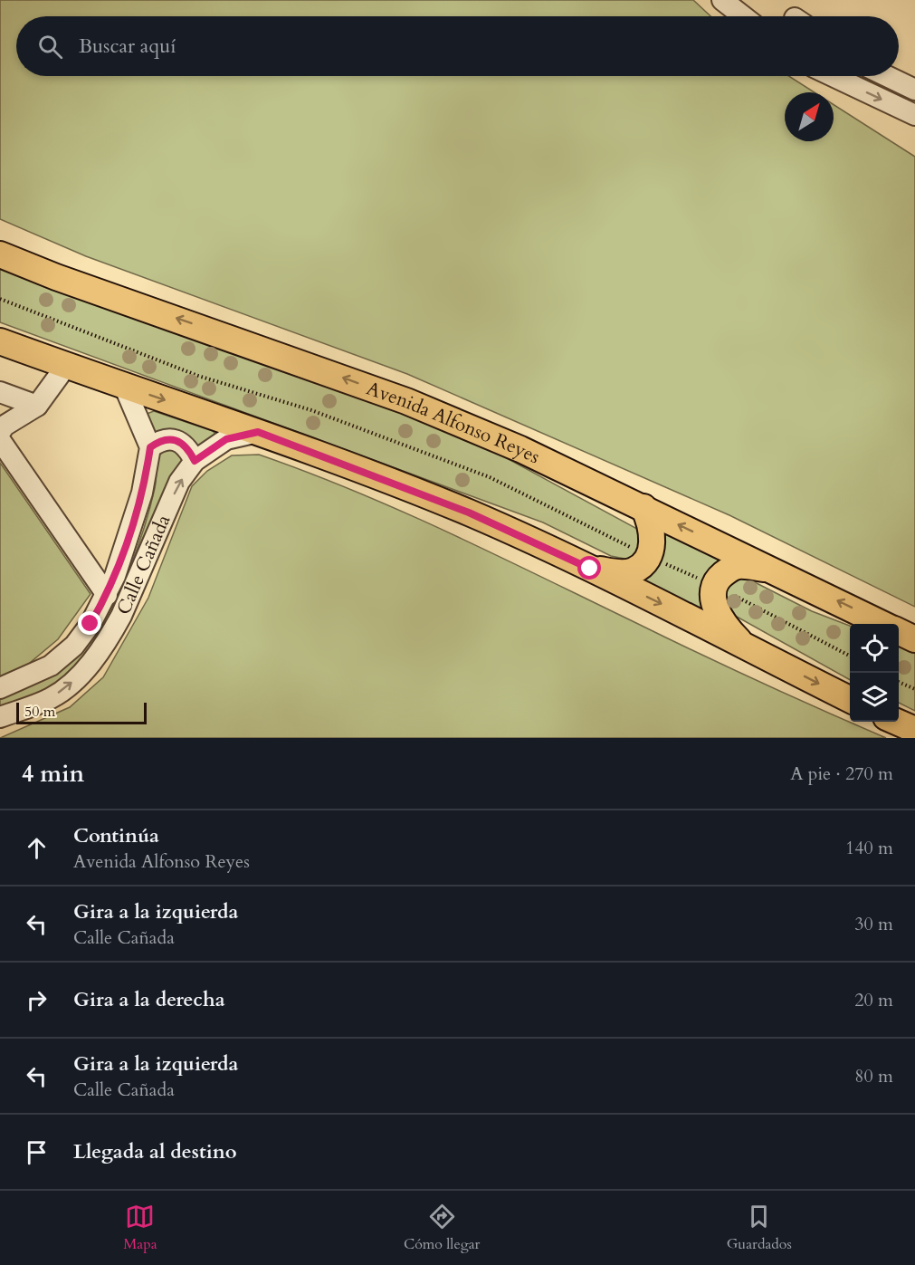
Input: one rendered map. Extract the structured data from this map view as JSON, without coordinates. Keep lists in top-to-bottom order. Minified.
{"streets":{"main road":["Avenida Alfonso Reyes"],"street":["Calle Cañada"]},"scale_bar":"50 m","north":"top right","page":{"search":"Buscar aquí","scale":"50 m","heading":["4 min","A pie · 270 m"],"list":[["Continúa","Avenida Alfonso Reyes","140 m"],["Gira a la izquierda","Calle Cañada","30 m"],["Gira a la derecha","20 m"],["Gira a la izquierda","Calle Cañada","80 m"],"Llegada al destino"],"nav":["Mapa","Cómo llegar","Guardados"]}}
